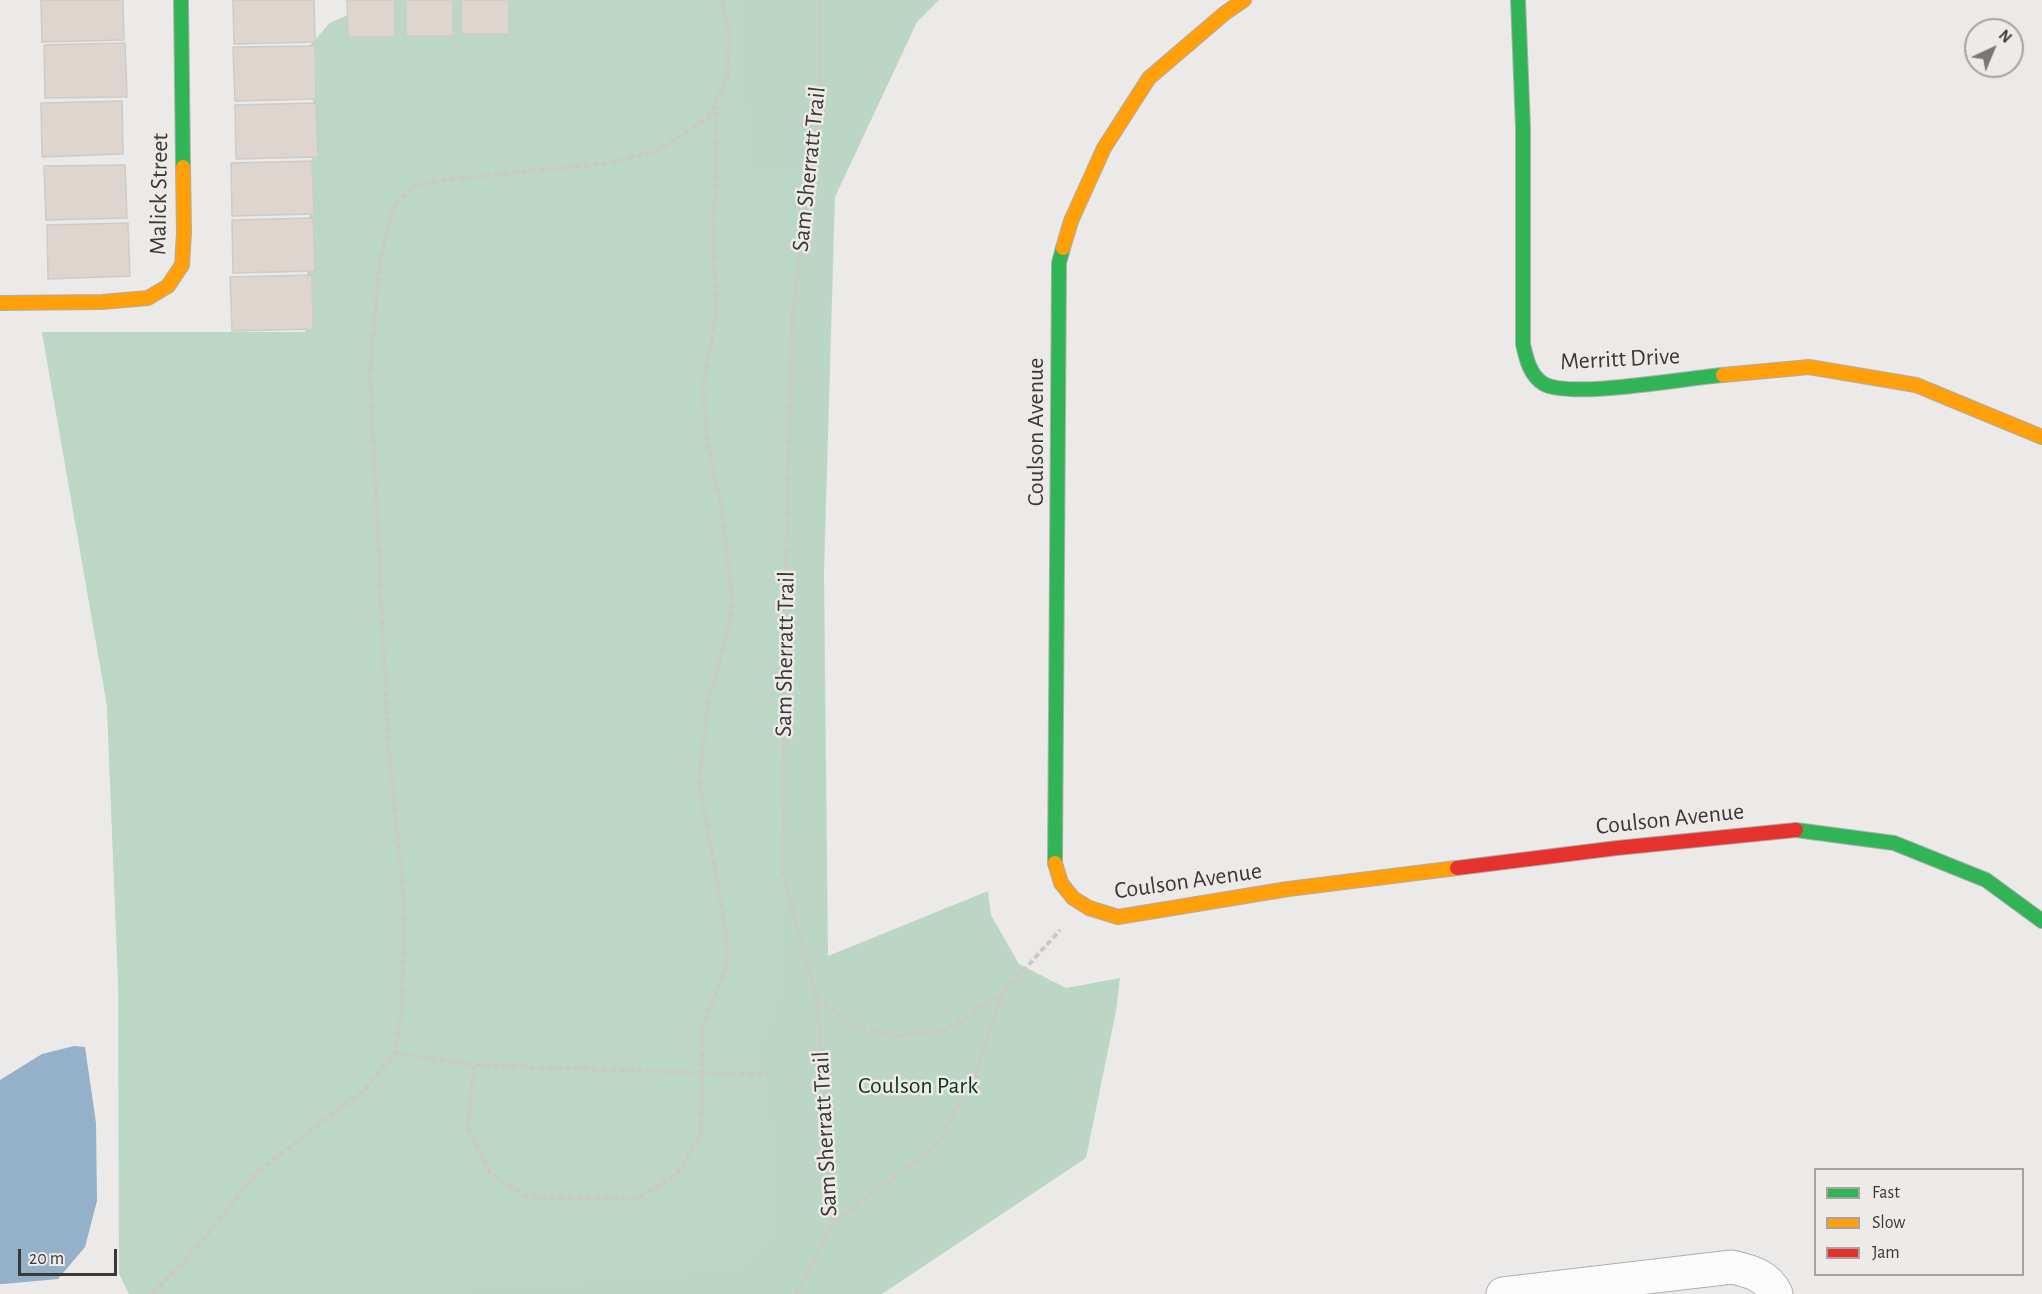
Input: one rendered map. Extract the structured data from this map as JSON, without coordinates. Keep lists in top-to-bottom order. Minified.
{"streets":{"street":["Malick Street","Merritt Drive","Coulson Avenue"],"path":["Sam Sherratt Trail"]},"parks":["Coulson Park"],"legend":["Fast","Slow","Jam"],"scale_bar":"20 m","north":"top right"}
